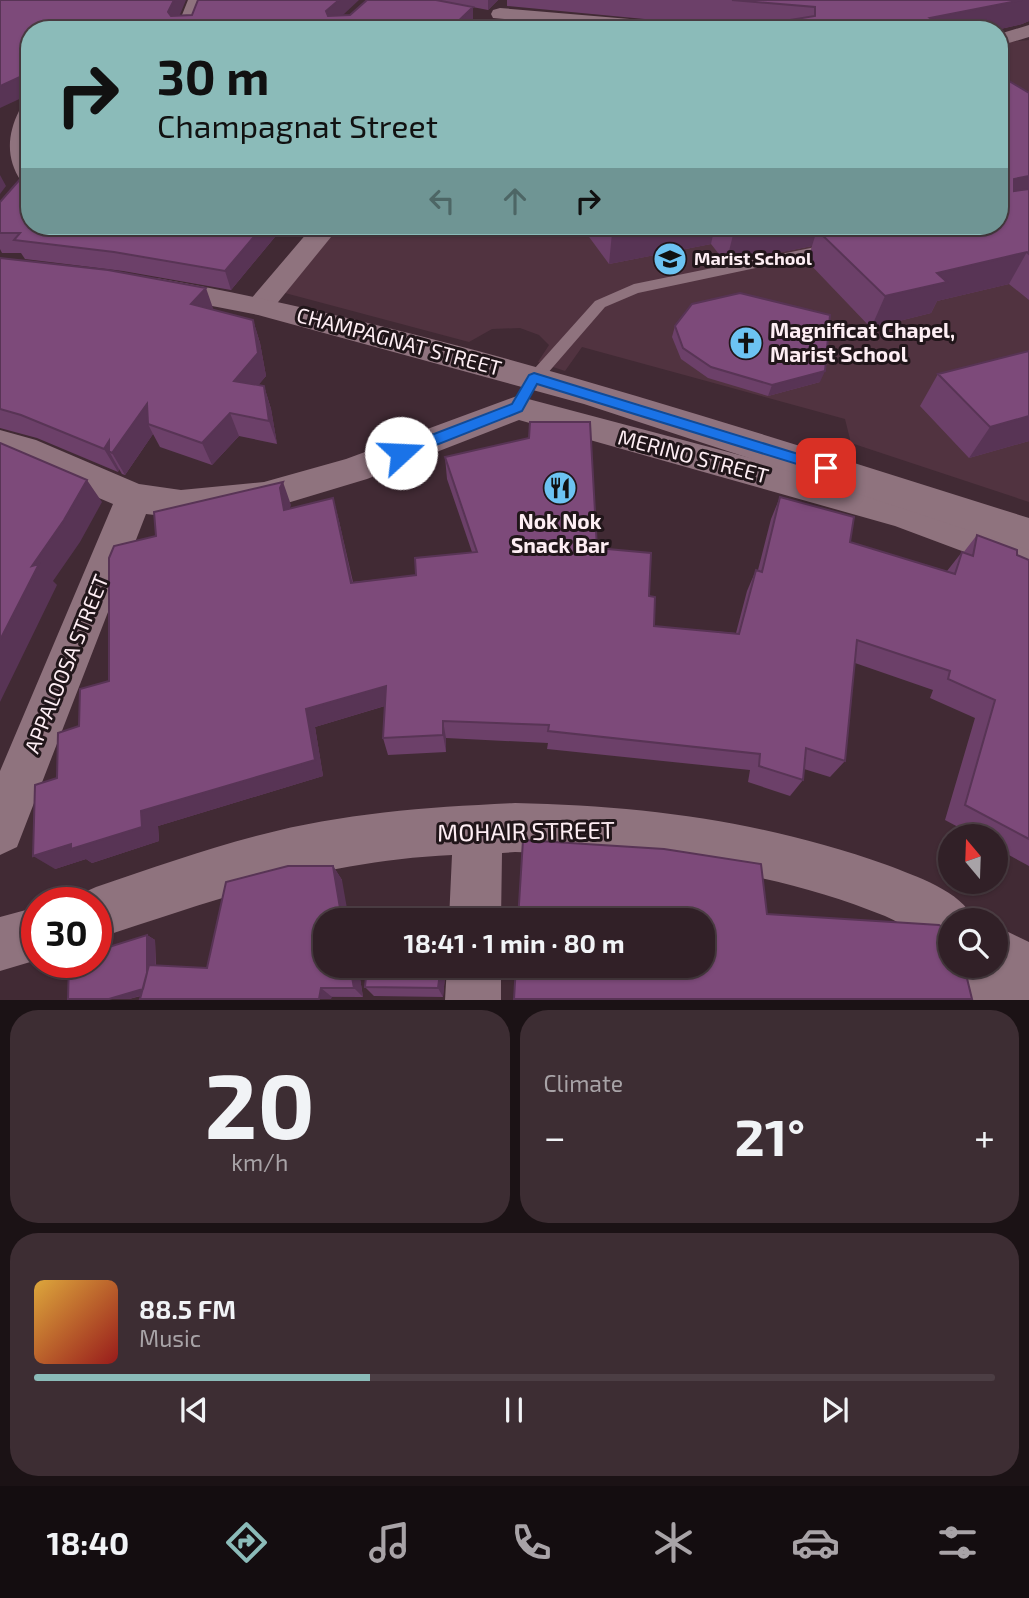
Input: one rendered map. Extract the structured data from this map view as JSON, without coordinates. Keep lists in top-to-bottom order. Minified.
{"streets":{"street":["CHAMPAGNAT STREET","MERINO STREET","APPALOOSA STREET","MOHAIR STREET"]},"crossings":[["CHAMPAGNAT STREET","MERINO STREET"]],"places":{"school or university":["Marist School"],"church":["Magnificat Chapel, Marist School"],"restaurant":["Nok Nok Snack Bar"]},"north":"top","page":{"turn":["30 m","Champagnat Street"],"limit":"30","trip":"18:41 · 1 min · 80 m","tile":[["20","km/h"],"Climate"],"heat":["−","21°","+"],"song":["88.5 FM","Music"],"tabs":"18:40"}}
